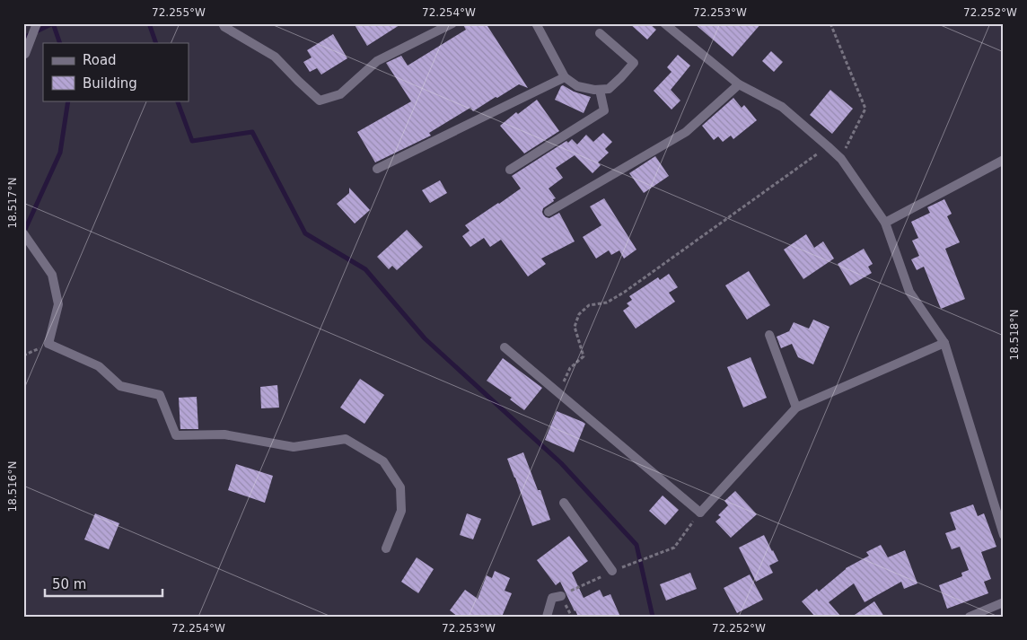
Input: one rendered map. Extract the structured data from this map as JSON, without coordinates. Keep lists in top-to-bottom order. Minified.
{"legend":["Road","Building"],"scale_bar":"50 m","coordinates":["72.255°W","72.254°W","72.253°W","72.252°W","18.517°N","18.518°N","18.516°N"]}
